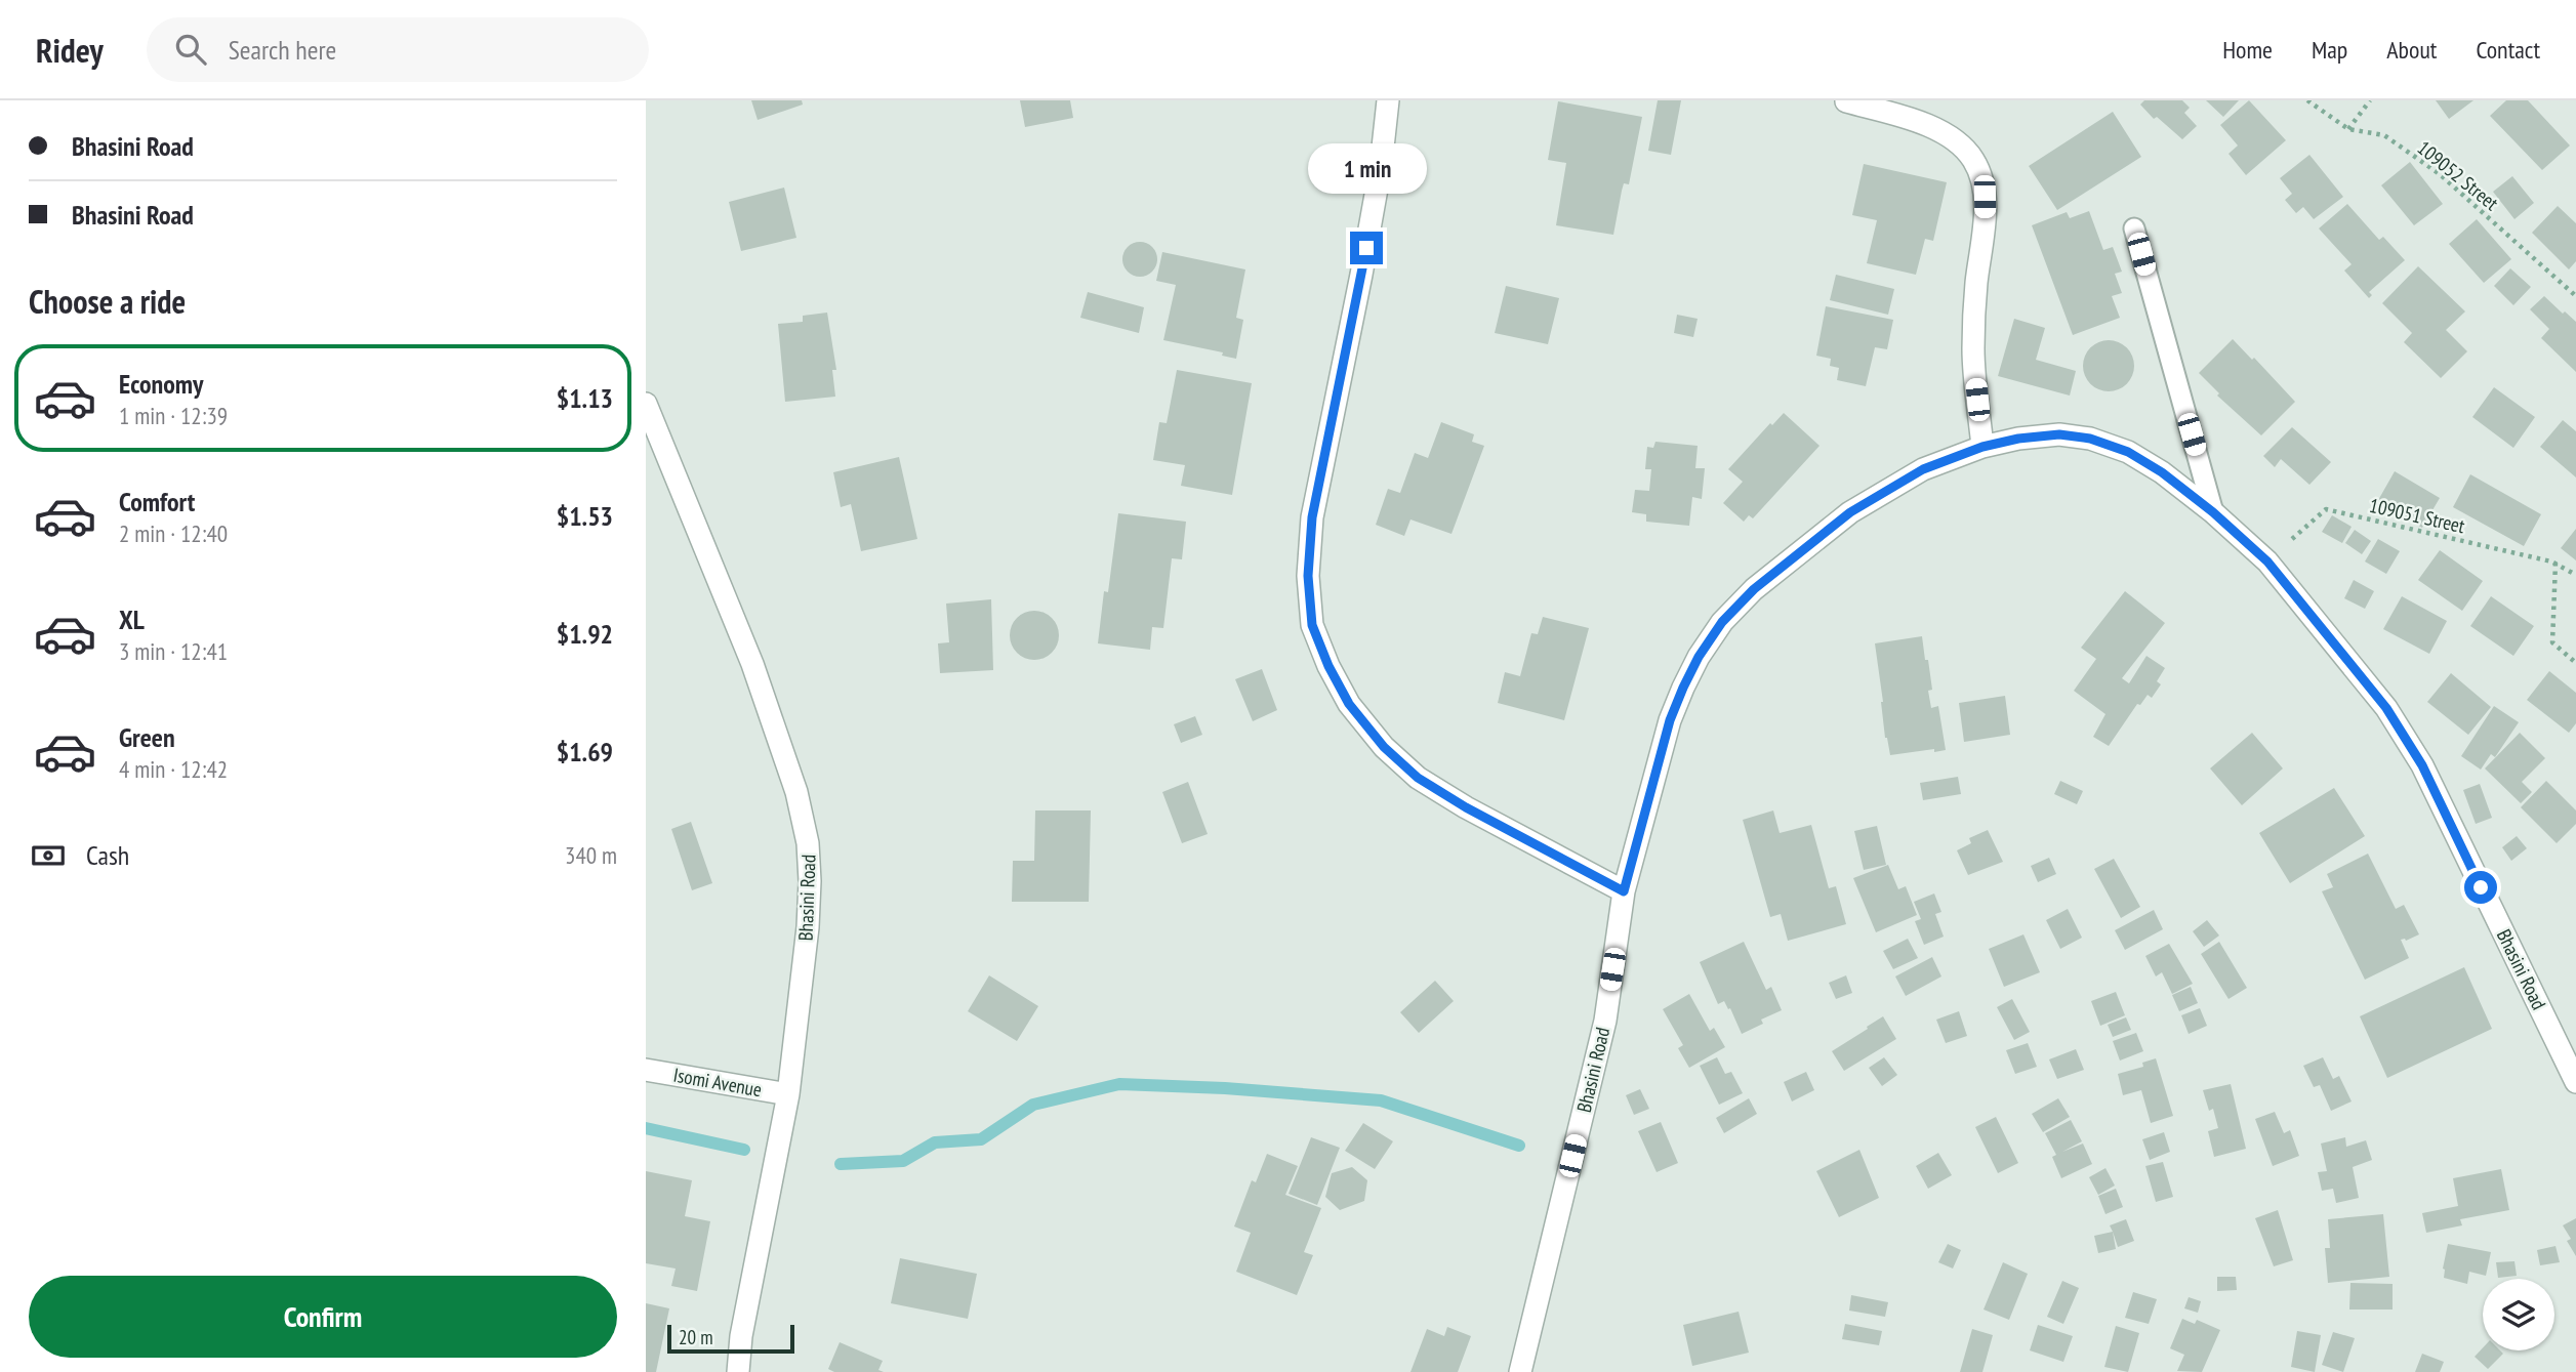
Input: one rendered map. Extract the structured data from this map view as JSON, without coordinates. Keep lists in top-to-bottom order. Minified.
{"streets":{"street":["Bhasini Road","Isomi Avenue"],"path":["109052 Street","109051 Street"]},"crossings":[["109051 Street","Bhasini Road"],["Bhasini Road","Isomi Avenue"]],"scale_bar":"20 m","page":{"header":"Ridey","search":"Search here","nav":["Home","Map","About","Contact"],"banner":["Bhasini Road","Bhasini Road"],"bubble":"1 min","heading":"Choose a ride","list":[{"name":"Economy","note":"1 min · 12:39","value":"$1.13"},{"name":"Comfort","note":"2 min · 12:40","value":"$1.53"},{"name":"XL","note":"3 min · 12:41","value":"$1.92"},{"name":"Green","note":"4 min · 12:42","value":"$1.69"}],"pay":["Cash","340 m"],"buttons":"Confirm","scale":"20 m"}}
